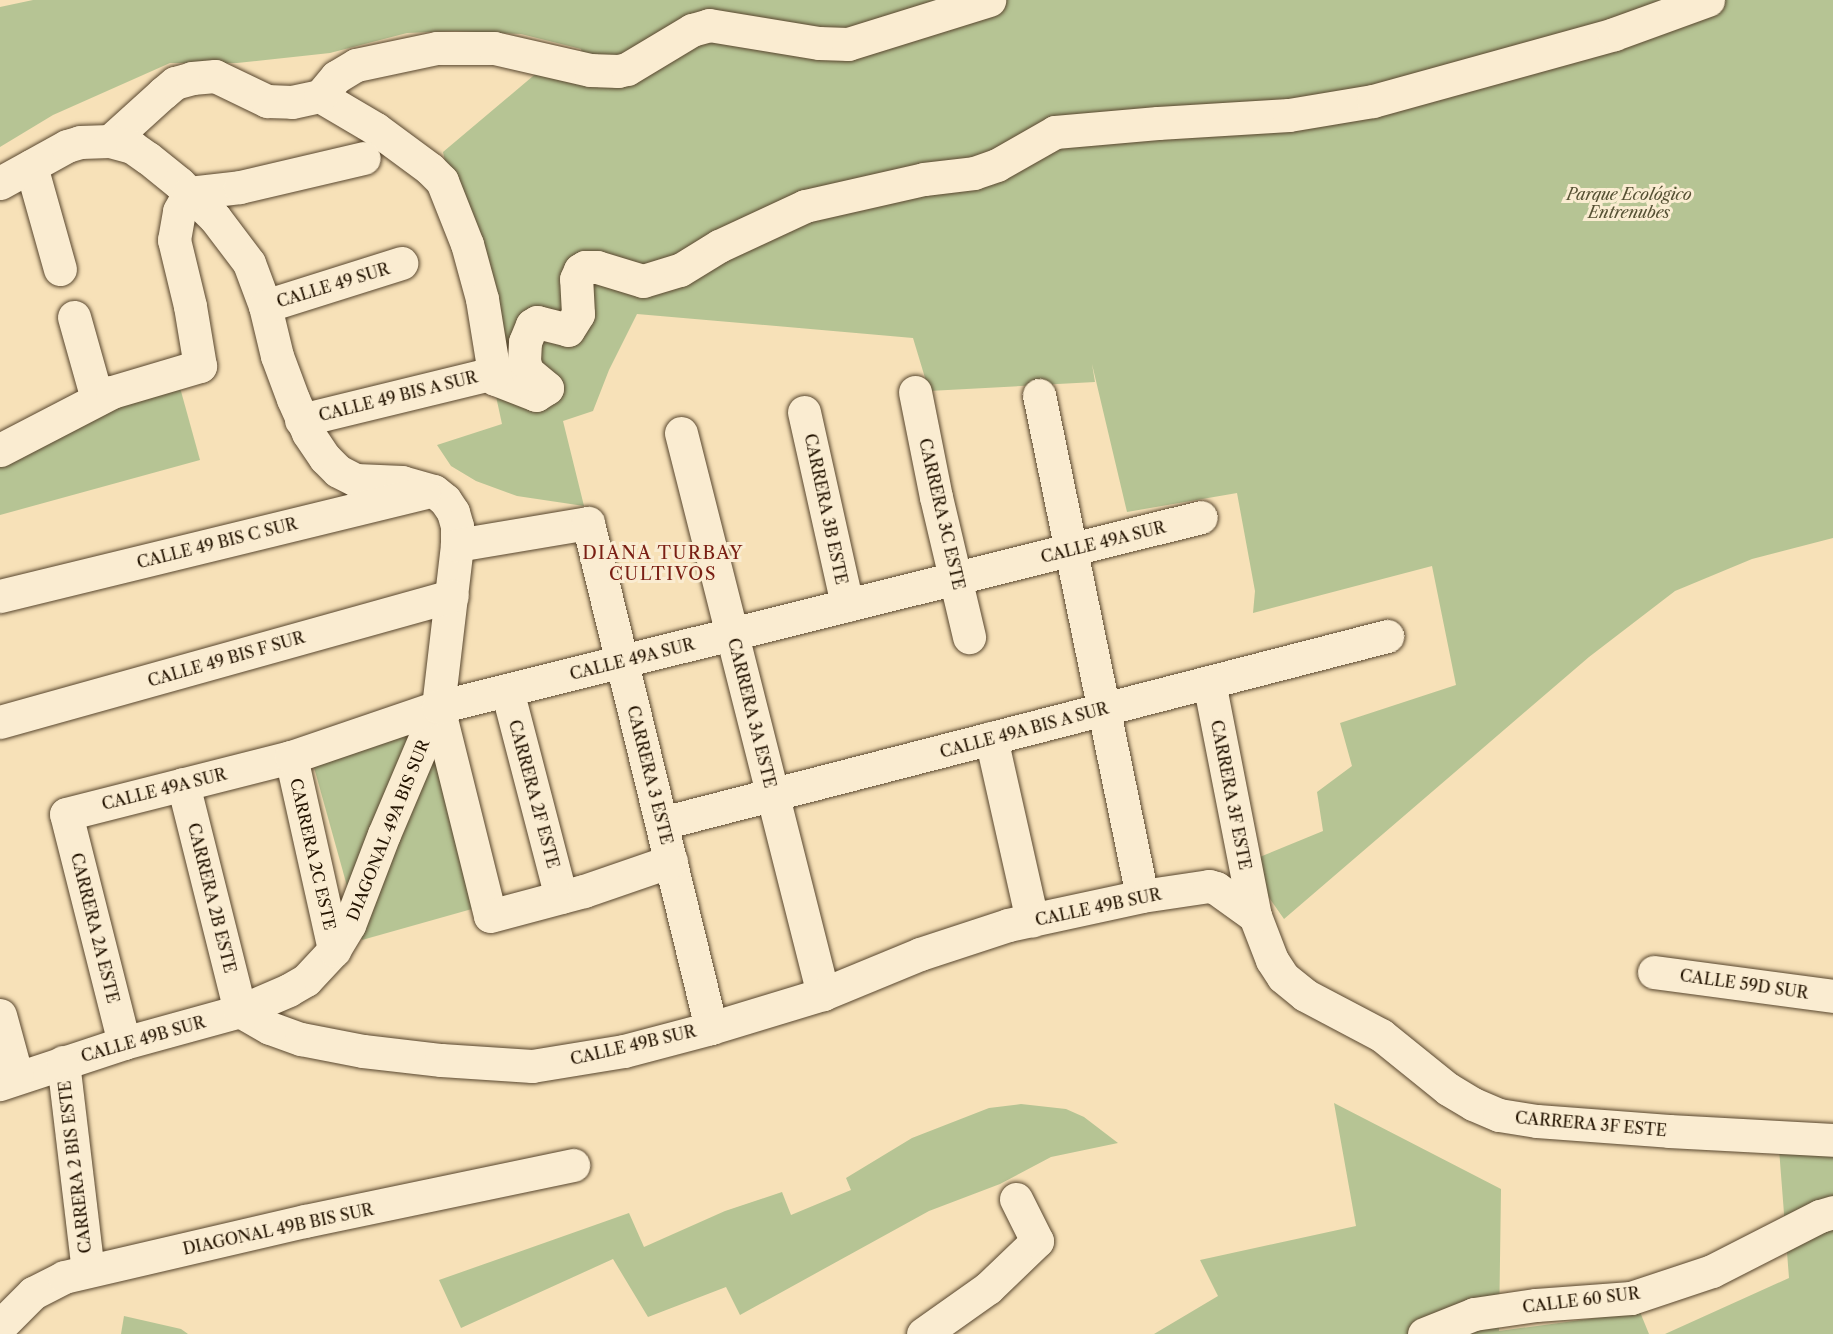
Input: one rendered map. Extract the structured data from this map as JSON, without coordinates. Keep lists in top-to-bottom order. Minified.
{"streets":{"street":["CALLE 49 SUR","CALLE 49 BIS A SUR","CARRERA 3B ESTE","CARRERA 3C ESTE","CALLE 49A SUR","CALLE 49 BIS C SUR","CALLE 49 BIS F SUR","CARRERA 3A ESTE","CALLE 49A BIS A SUR","CARRERA 3 ESTE","CARRERA 2F ESTE","CARRERA 3F ESTE","DIAGONAL 49A BIS SUR","CARRERA 2C ESTE","CARRERA 2B ESTE","CALLE 49B SUR","CARRERA 2A ESTE","CALLE 59D SUR","CARRERA 2 BIS ESTE","DIAGONAL 49B BIS SUR","CALLE 60 SUR"]},"crossings":[["CARRERA 3B ESTE","CALLE 49A SUR"],["CARRERA 3C ESTE","CALLE 49A SUR"],["CALLE 49A SUR","CARRERA 3A ESTE"],["CALLE 49A SUR","CARRERA 3 ESTE"],["CALLE 49A SUR","CARRERA 2F ESTE"],["CALLE 49A SUR","DIAGONAL 49A BIS SUR"],["CALLE 49A SUR","CARRERA 2C ESTE"],["CALLE 49A SUR","CARRERA 2B ESTE"],["CALLE 49A SUR","CARRERA 2A ESTE"],["CARRERA 3A ESTE","CALLE 49A BIS A SUR"],["CARRERA 3A ESTE","CALLE 49B SUR"],["CALLE 49A BIS A SUR","CARRERA 3 ESTE"],["CALLE 49A BIS A SUR","CARRERA 3F ESTE"],["CARRERA 3 ESTE","CALLE 49B SUR"],["CARRERA 3F ESTE","CALLE 49B SUR"],["DIAGONAL 49A BIS SUR","CARRERA 2C ESTE"],["DIAGONAL 49A BIS SUR","CARRERA 2B ESTE"],["DIAGONAL 49A BIS SUR","CALLE 49B SUR"],["CARRERA 2B ESTE","CALLE 49B SUR"],["CALLE 49B SUR","CARRERA 2A ESTE"],["CALLE 49B SUR","CARRERA 2 BIS ESTE"],["CARRERA 2 BIS ESTE","DIAGONAL 49B BIS SUR"]],"districts":["DIANA TURBAY CULTIVOS"],"parks":["Parque Ecológico Entrenubes"]}
